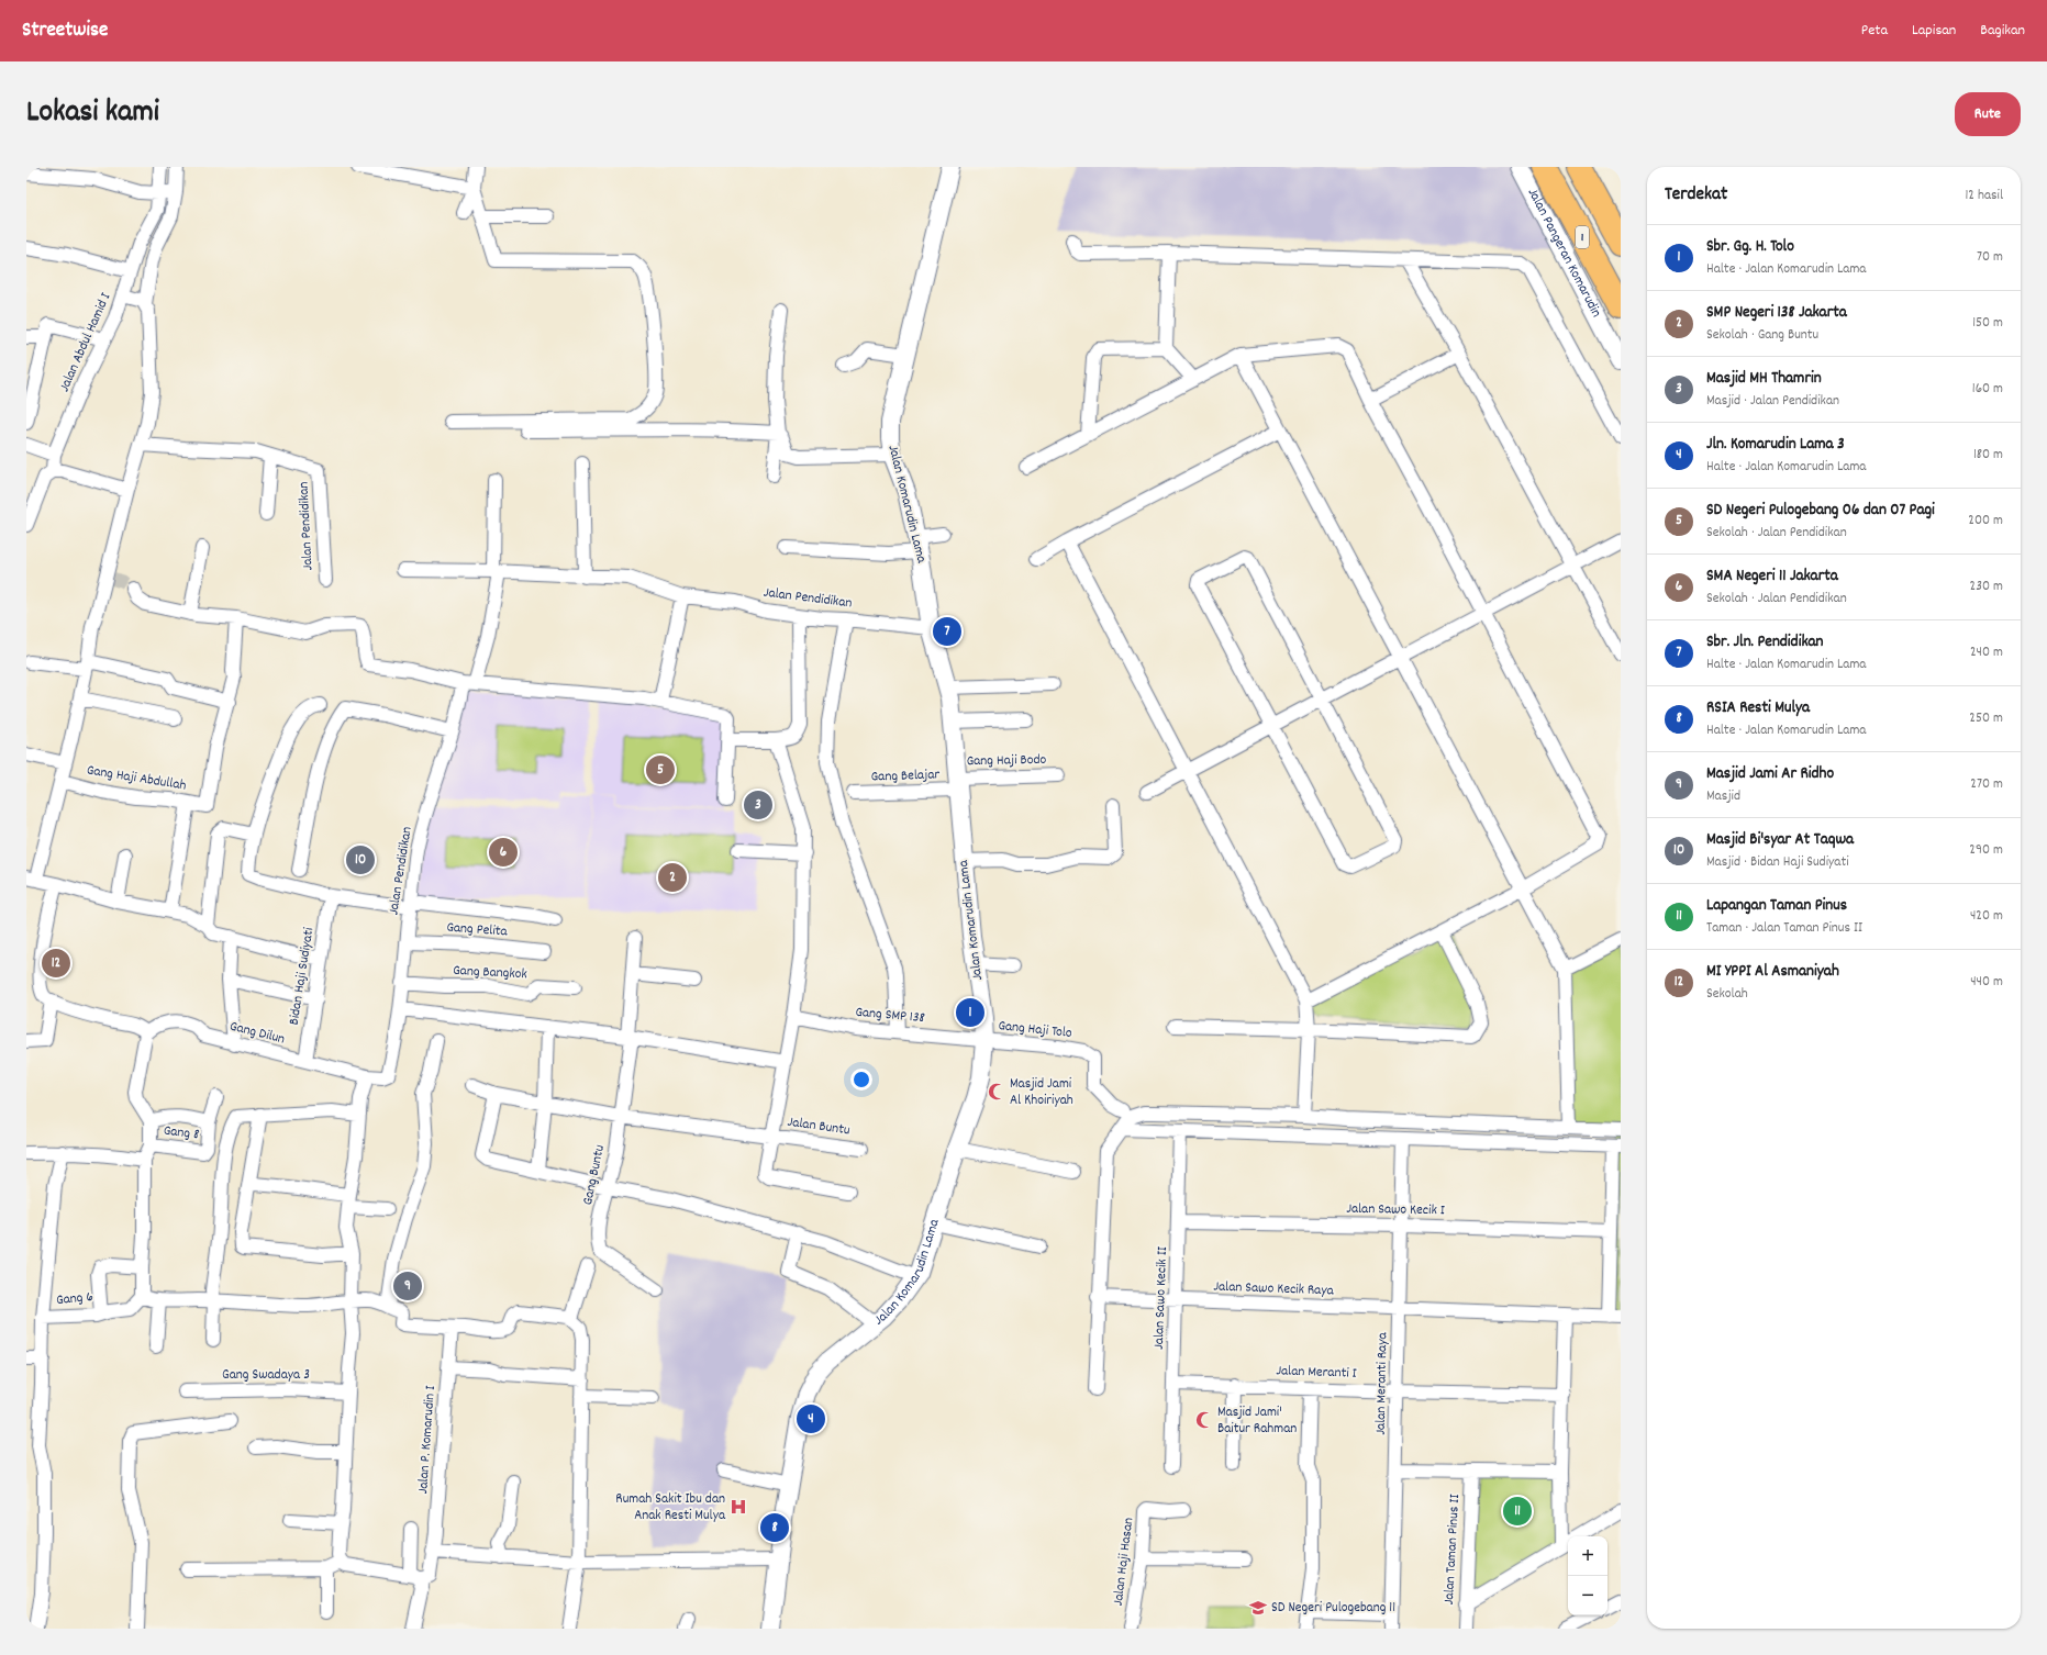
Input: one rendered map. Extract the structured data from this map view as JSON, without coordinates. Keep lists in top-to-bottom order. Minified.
{"streets":{"highway":["1"],"street":["Jalan Pangeran Komarudin","Jalan Abdul Hamid I","Jalan Komarudin Lama","Jalan Pendidikan","Gang Haji Bodo","Gang Belajar","Gang Haji Abdullah","Gang Pelita","Gang Bangkok","Bidan Haji Sudiyati","Gang SMP 138","Gang Haji Tolo","Gang Dilun","Jalan Buntu","Gang 8","Gang Buntu","Jalan Sawo Kecik I","Jalan Sawo Kecik Raya","Jalan Sawo Kecik II","Gang 6","Jalan Meranti I","Gang Swadaya 3","Jalan Meranti Raya","Jalan P. Komarudin I","Jalan Taman Pinus II","Jalan Haji Hasan"]},"crossings":[["Jalan Komarudin Lama","Jalan Pendidikan"],["Jalan Komarudin Lama","Gang Haji Bodo"],["Jalan Komarudin Lama","Gang Belajar"],["Jalan Komarudin Lama","Gang SMP 138"],["Jalan Komarudin Lama","Gang Haji Tolo"],["Jalan Pendidikan","Gang Pelita"],["Jalan Pendidikan","Gang Bangkok"],["Jalan Pendidikan","Gang Dilun"],["Gang Haji Bodo","Gang Belajar"],["Bidan Haji Sudiyati","Gang Dilun"],["Gang SMP 138","Gang Haji Tolo"],["Jalan Buntu","Gang Buntu"],["Jalan Sawo Kecik I","Jalan Sawo Kecik II"],["Jalan Sawo Kecik I","Jalan Meranti Raya"],["Jalan Sawo Kecik Raya","Jalan Sawo Kecik II"],["Jalan Sawo Kecik Raya","Jalan Meranti Raya"],["Jalan Sawo Kecik II","Jalan Meranti I"],["Jalan Meranti I","Jalan Meranti Raya"]],"places":{"mosque":["Masjid Jami Al Khoiriyah","Masjid Jami' Baitur Rahman"],"hospital":["Rumah Sakit Ibu dan Anak Resti Mulya"],"school or university":["SD Negeri Pulogebang 11"]},"page":{"header":"Streetwise","nav":["Peta","Lapisan","Bagikan"],"title":"Lokasi kami","buttons":"Rute","heading":["Terdekat","12 hasil"],"list":[{"mark":"1","name":"Sbr. Gg. H. Tolo","note":"Halte · Jalan Komarudin Lama","value":"70 m"},{"mark":"2","name":"SMP Negeri 138 Jakarta","note":"Sekolah · Gang Buntu","value":"150 m"},{"mark":"3","name":"Masjid MH Thamrin","note":"Masjid · Jalan Pendidikan","value":"160 m"},{"mark":"4","name":"Jln. Komarudin Lama 3","note":"Halte · Jalan Komarudin Lama","value":"180 m"},{"mark":"5","name":"SD Negeri Pulogebang 06 dan 07 Pagi","note":"Sekolah · Jalan Pendidikan","value":"200 m"},{"mark":"6","name":"SMA Negeri 11 Jakarta","note":"Sekolah · Jalan Pendidikan","value":"230 m"},{"mark":"7","name":"Sbr. Jln. Pendidikan","note":"Halte · Jalan Komarudin Lama","value":"240 m"},{"mark":"8","name":"RSIA Resti Mulya","note":"Halte · Jalan Komarudin Lama","value":"250 m"},{"mark":"9","name":"Masjid Jami Ar Ridho","note":"Masjid","value":"270 m"},{"mark":"10","name":"Masjid Bi'syar At Taqwa","note":"Masjid · Bidan Haji Sudiyati","value":"290 m"},{"mark":"11","name":"Lapangan Taman Pinus","note":"Taman · Jalan Taman Pinus II","value":"420 m"},{"mark":"12","name":"MI YPPI Al Asmaniyah","note":"Sekolah","value":"440 m"}],"pins":["7","5","3","6","10","2","12","1","9","4","11","8"],"map_buttons":["+","−"]}}
